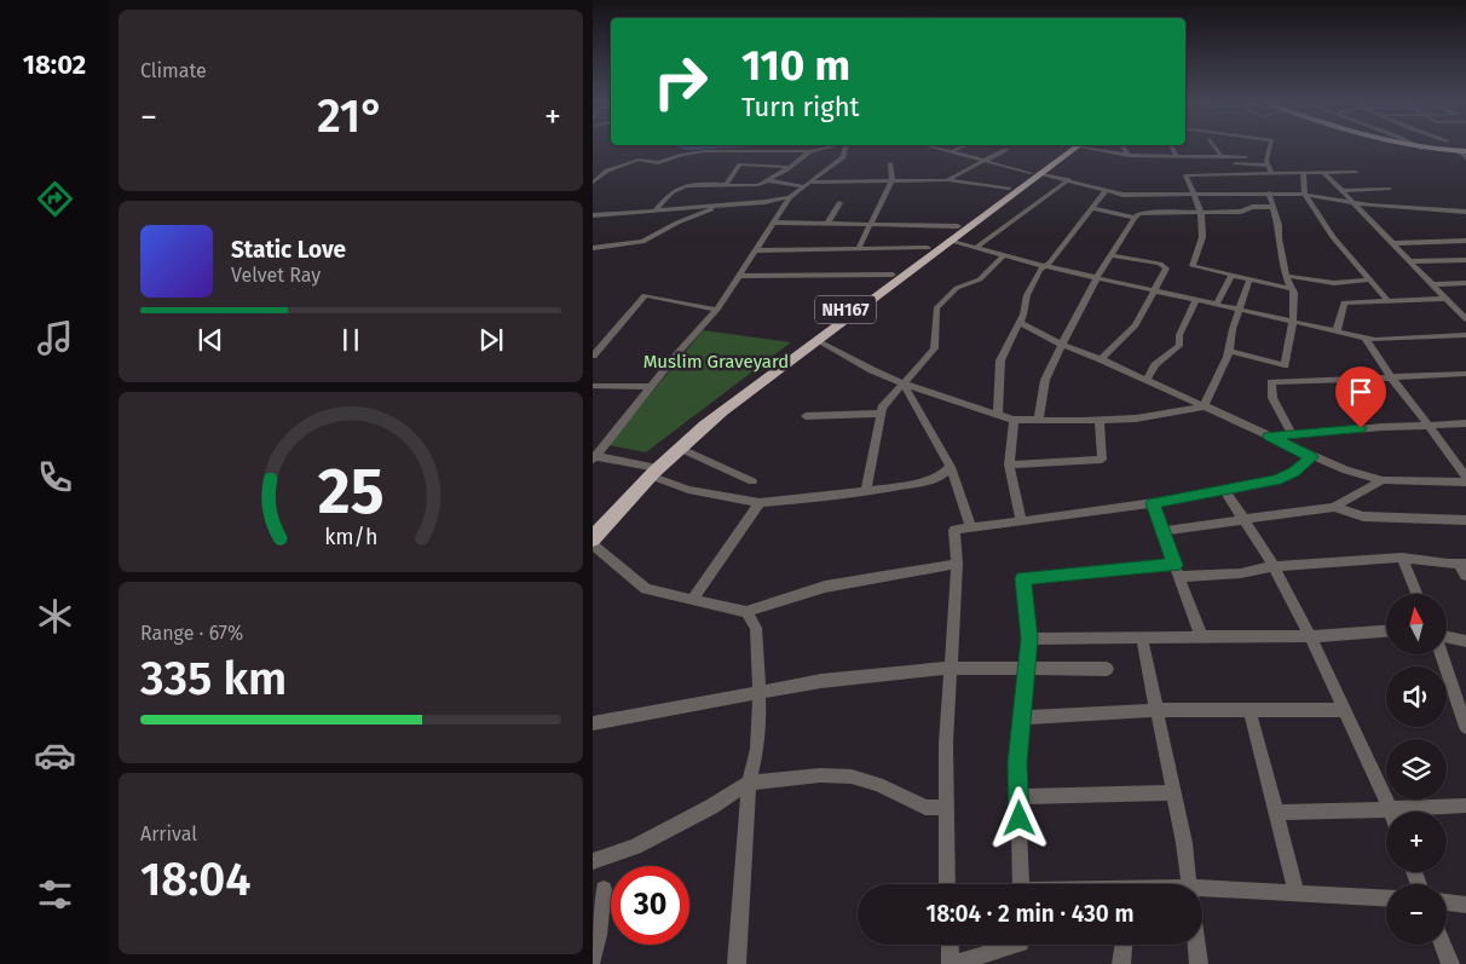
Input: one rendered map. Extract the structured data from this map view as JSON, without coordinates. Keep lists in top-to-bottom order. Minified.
{"streets":{"highway":["NH167"]},"parks":["Muslim Graveyard"],"north":"top","page":{"tabs":"18:02","tile":["Climate",["Range · 67%","335 km"],["Arrival","18:04"]],"turn":["110 m","Turn right"],"heat":["−","21°","+"],"song":["Static Love","Velvet Ray"],"map_buttons":["+","−"],"limit":"30","trip":"18:04 · 2 min · 430 m","gauge":["25","km/h"]}}
